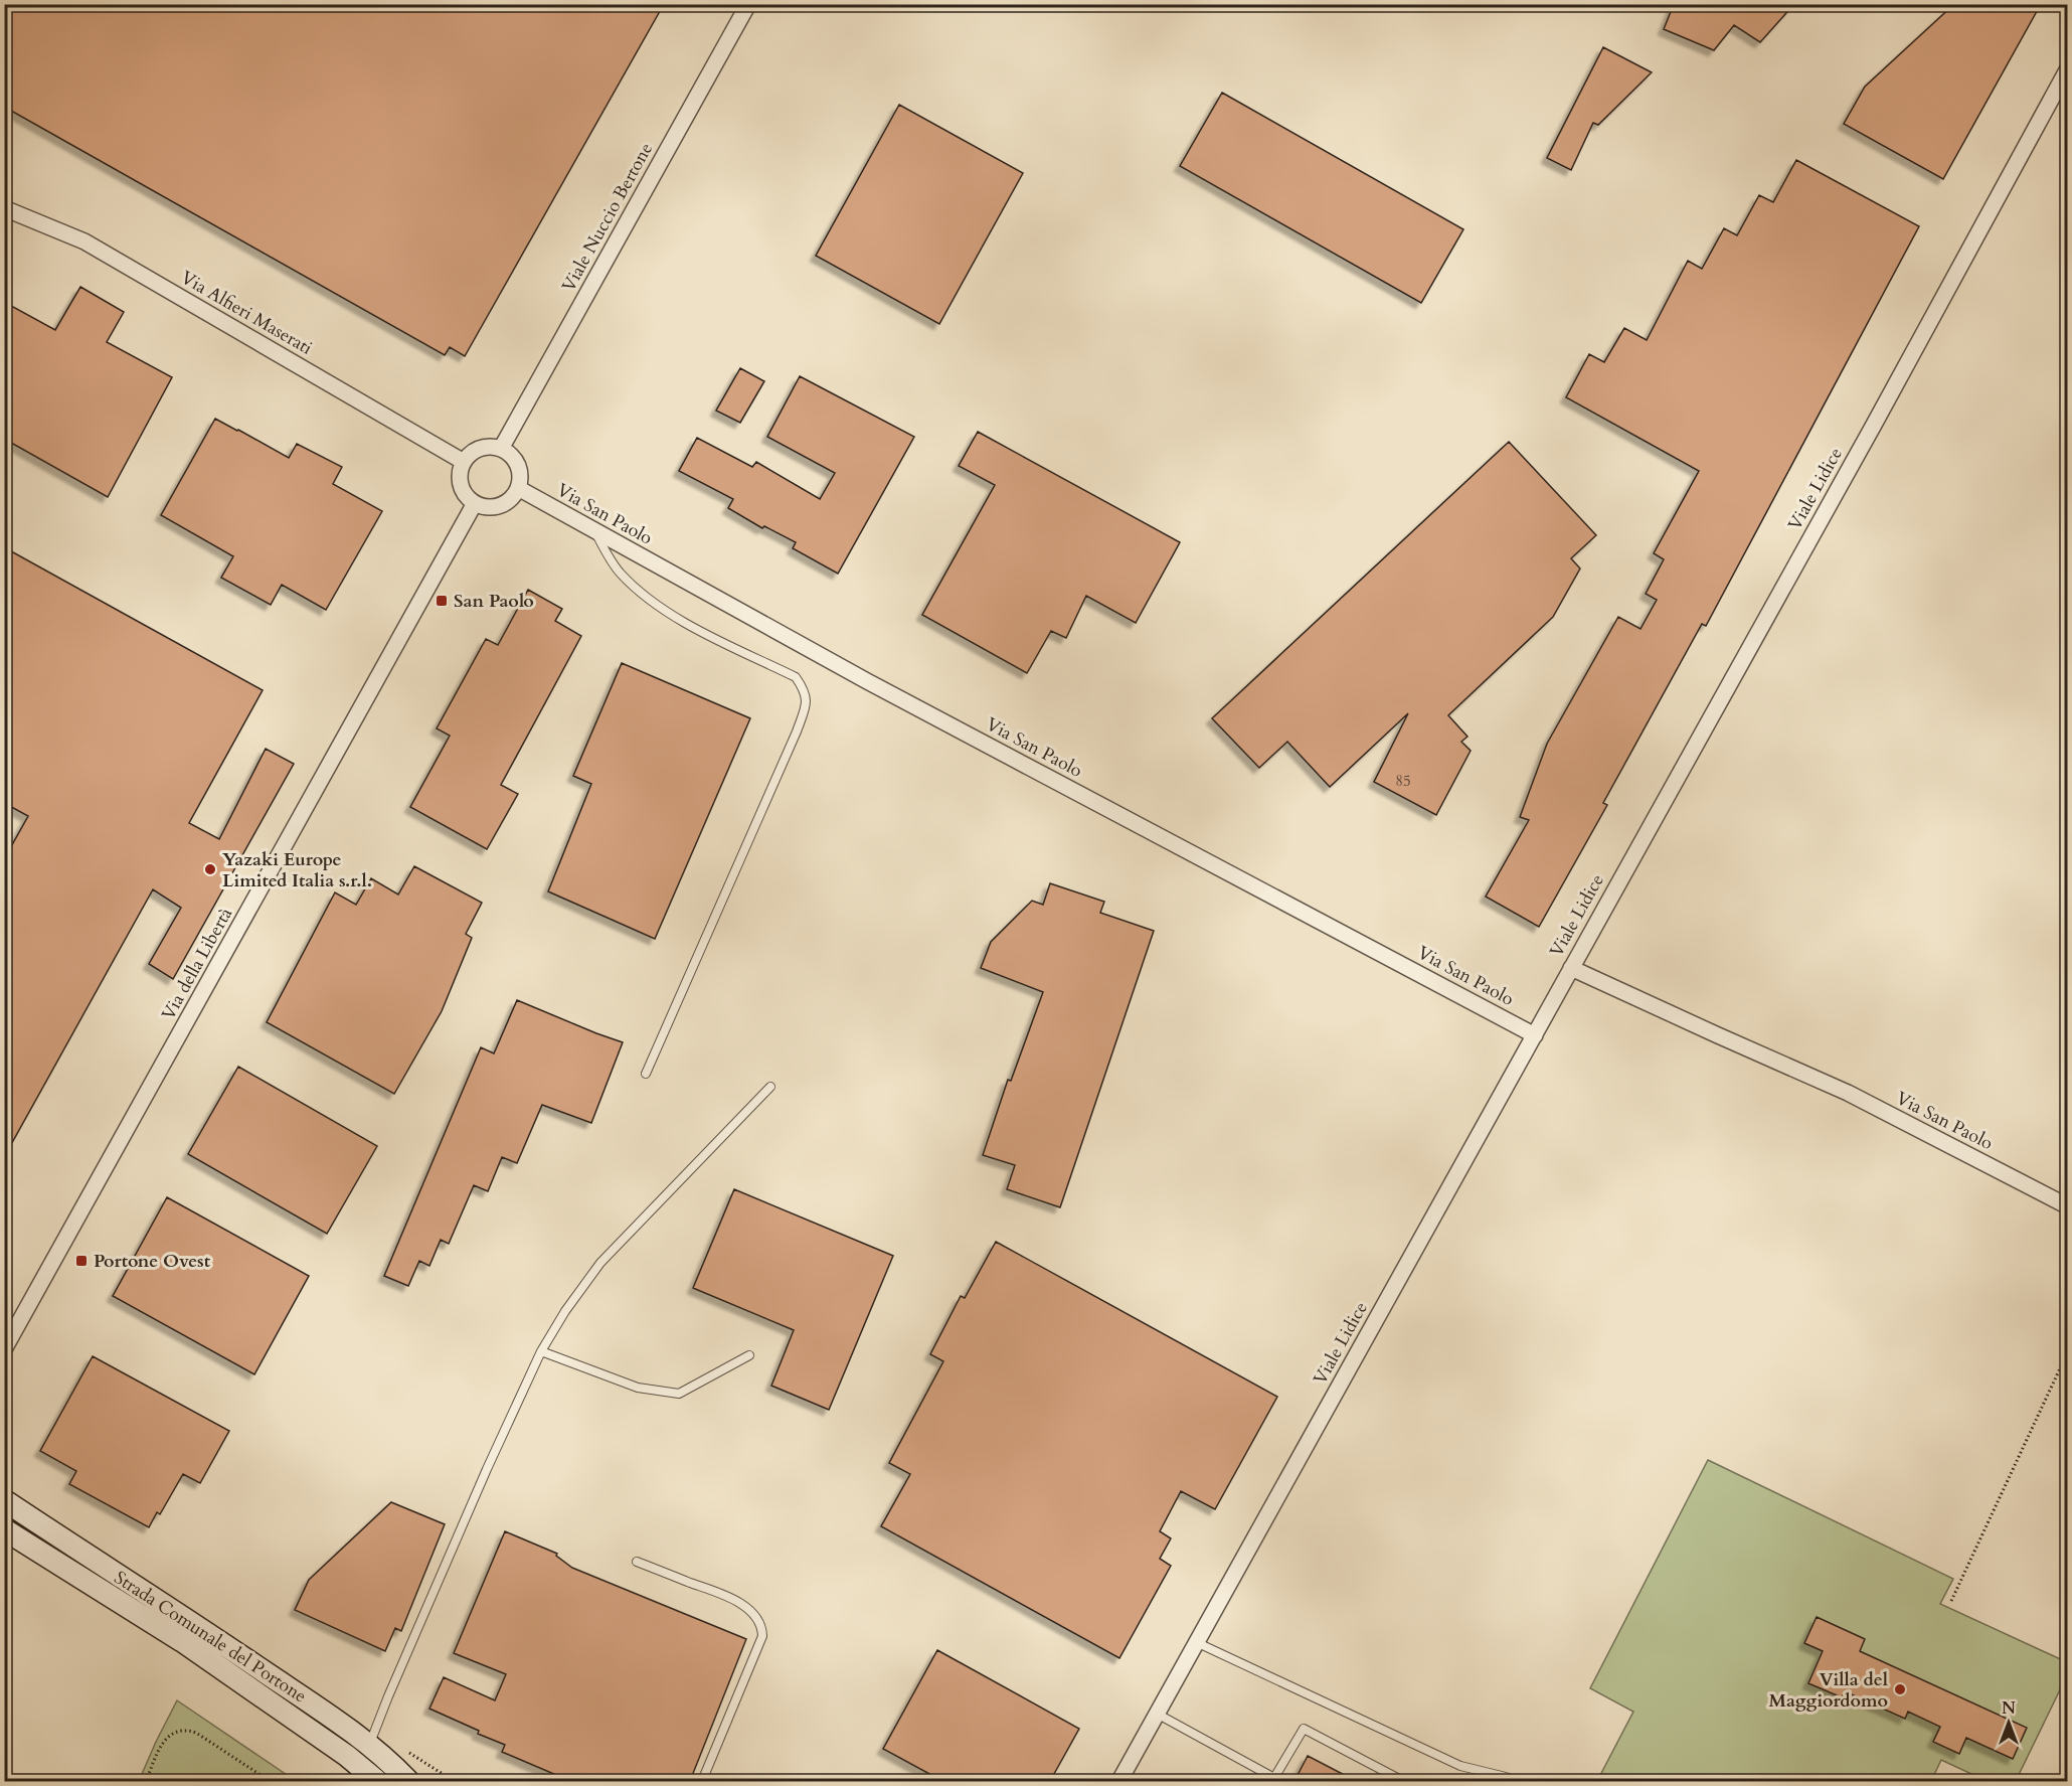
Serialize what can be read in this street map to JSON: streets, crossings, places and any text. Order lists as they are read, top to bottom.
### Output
{
  "streets": {
    "street": [
      "Viale Nuccio Bertone",
      "Via Alfieri Maserati",
      "Viale Lidice",
      "Via San Paolo",
      "Via della Libertà",
      "Strada Comunale del Portone"
    ]
  },
  "crossings": [
    ["Viale Nuccio Bertone", "Via Alfieri Maserati"],
    ["Viale Nuccio Bertone", "Via San Paolo"],
    ["Viale Nuccio Bertone", "Via della Libertà"],
    ["Via Alfieri Maserati", "Via San Paolo"],
    ["Via Alfieri Maserati", "Via della Libertà"],
    ["Viale Lidice", "Via San Paolo"],
    ["Via San Paolo", "Via della Libertà"]
  ],
  "places": {
    "transit": ["San Paolo", "Portone Ovest"],
    "other": ["Yazaki Europe Limited Italia s.r.l.", "Villa del Maggiordomo"]
  },
  "house_numbers": ["85"],
  "north": "top"
}
